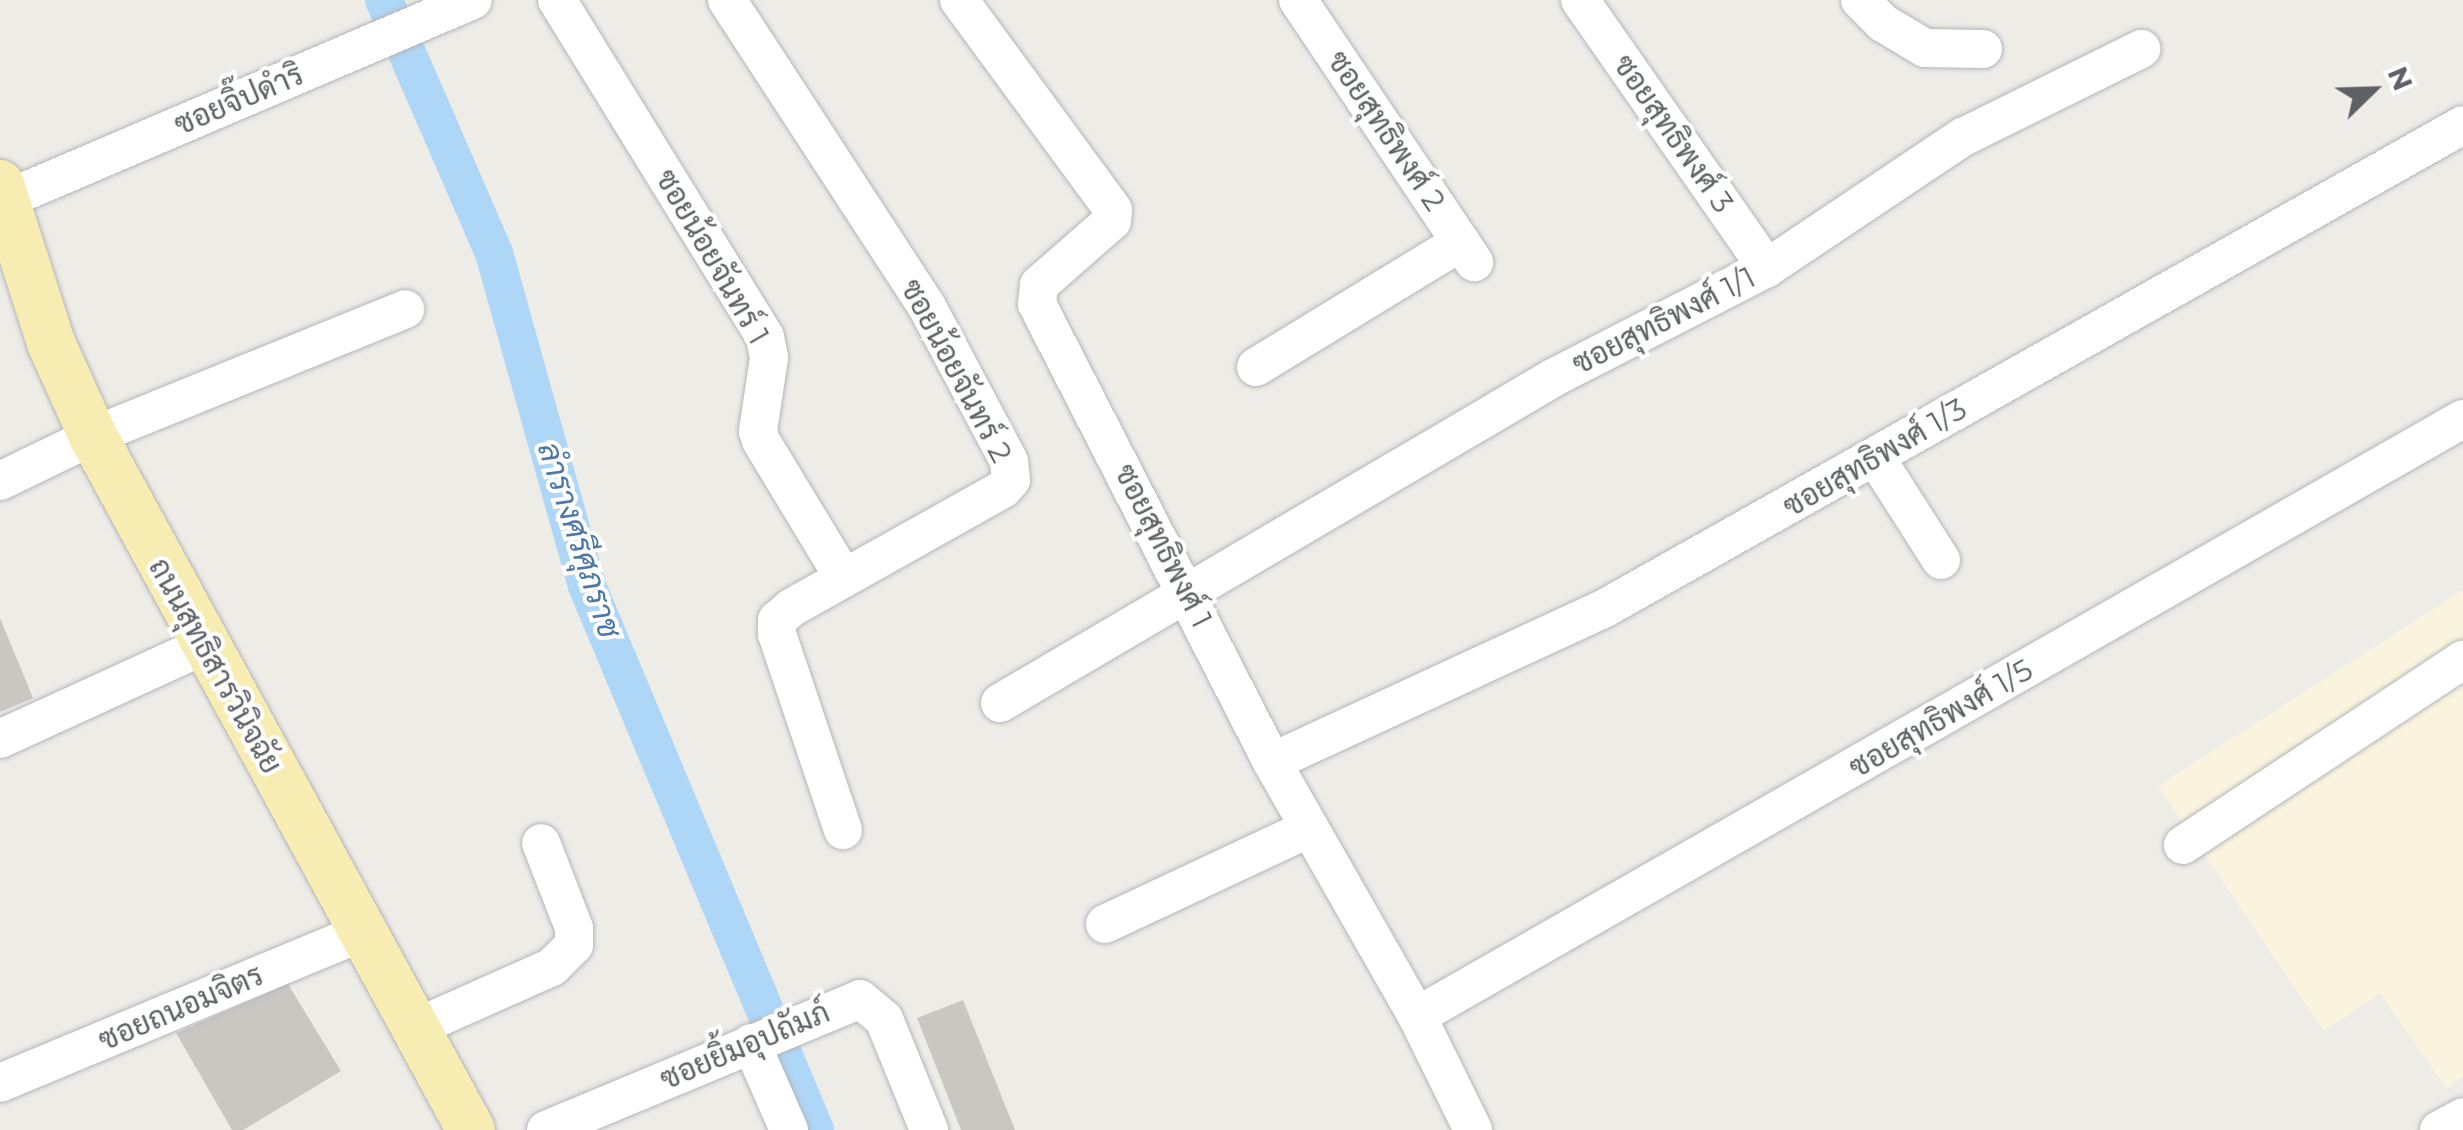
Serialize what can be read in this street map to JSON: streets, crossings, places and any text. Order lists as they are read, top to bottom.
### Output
{
  "streets": {
    "main road": ["ถนนสุทธิสารวินิจฉัย"],
    "street": [
      "ซอยจิ๊ปดำริ",
      "ซอยสุทธิพงศ์ 2",
      "ซอยสุทธิพงศ์ 3",
      "ซอยน้อยจันทร์ 1",
      "ซอยสุทธิพงศ์ 1/1",
      "ซอยน้อยจันทร์ 2",
      "ซอยสุทธิพงศ์ 1/3",
      "ซอยสุทธิพงศ์ 1",
      "ซอยสุทธิพงศ์ 1/5",
      "ซอยถนอมจิตร",
      "ซอยยิ้มอุปถัมภ์"
    ]
  },
  "crossings": [
    ["ซอยจิ๊ปดำริ", "ถนนสุทธิสารวินิจฉัย"],
    ["ซอยสุทธิพงศ์ 3", "ซอยสุทธิพงศ์ 1/1"],
    ["ซอยน้อยจันทร์ 1", "ซอยน้อยจันทร์ 2"],
    ["ซอยสุทธิพงศ์ 1/1", "ซอยสุทธิพงศ์ 1"],
    ["ซอยสุทธิพงศ์ 1/3", "ซอยสุทธิพงศ์ 1"],
    ["ซอยสุทธิพงศ์ 1", "ซอยสุทธิพงศ์ 1/5"],
    ["ถนนสุทธิสารวินิจฉัย", "ซอยถนอมจิตร"]
  ],
  "water": ["ลำรางศรีศุภราช"],
  "north": "top right"
}
